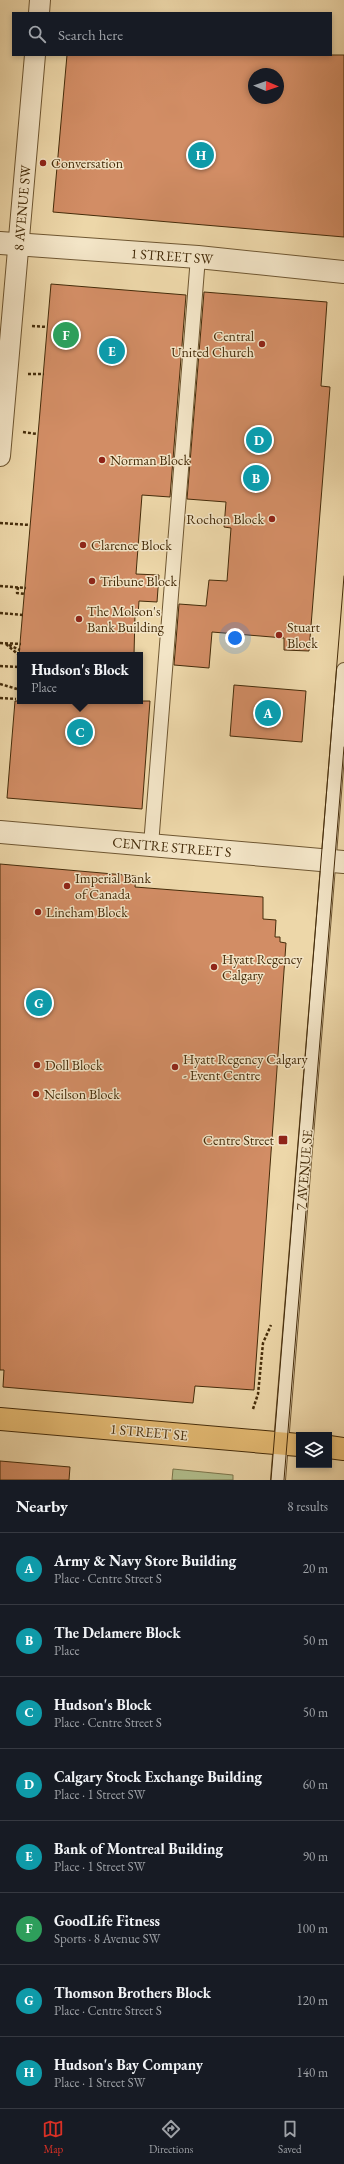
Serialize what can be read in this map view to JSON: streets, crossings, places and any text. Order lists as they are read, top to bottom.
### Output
{
  "streets": {
    "main road": ["1 STREET SE"],
    "street": ["8 AVENUE SW", "1 STREET SW", "CENTRE STREET S"],
    "lane": ["7 AVENUE SE"]
  },
  "crossings": [
    ["8 AVENUE SW", "1 STREET SW"],
    ["CENTRE STREET S", "7 AVENUE SE"],
    ["7 AVENUE SE", "1 STREET SE"]
  ],
  "places": {
    "other": [
      "Conversation",
      "Central United Church",
      "Norman Block",
      "Rochon Block",
      "Clarence Block",
      "Tribune Block",
      "The Molson's Bank Building",
      "Stuart Block",
      "Imperial Bank of Canada",
      "Lineham Block",
      "Hyatt Regency Calgary",
      "Doll Block",
      "Hyatt Regency Calgary - Event Centre",
      "Neilson Block"
    ],
    "transit": ["Centre Street"]
  },
  "north": "right",
  "page": {
    "search": "Search here",
    "pins": [
      "H",
      "F",
      "E",
      "D",
      "B",
      "A",
      "C",
      "G"
    ],
    "popup": ["Hudson's Block", "Place"],
    "heading": ["Nearby", "8 results"],
    "list": [
      {
        "mark": "A",
        "name": "Army & Navy Store Building",
        "note": "Place · Centre Street S",
        "value": "20 m"
      },
      {
        "mark": "B",
        "name": "The Delamere Block",
        "note": "Place",
        "value": "50 m"
      },
      {
        "mark": "C",
        "name": "Hudson's Block",
        "note": "Place · Centre Street S",
        "value": "50 m"
      },
      {
        "mark": "D",
        "name": "Calgary Stock Exchange Building",
        "note": "Place · 1 Street SW",
        "value": "60 m"
      },
      {
        "mark": "E",
        "name": "Bank of Montreal Building",
        "note": "Place · 1 Street SW",
        "value": "90 m"
      },
      {
        "mark": "F",
        "name": "GoodLife Fitness",
        "note": "Sports · 8 Avenue SW",
        "value": "100 m"
      },
      {
        "mark": "G",
        "name": "Thomson Brothers Block",
        "note": "Place · Centre Street S",
        "value": "120 m"
      },
      {
        "mark": "H",
        "name": "Hudson's Bay Company",
        "note": "Place · 1 Street SW",
        "value": "140 m"
      }
    ],
    "nav": ["Map", "Directions", "Saved"]
  }
}
